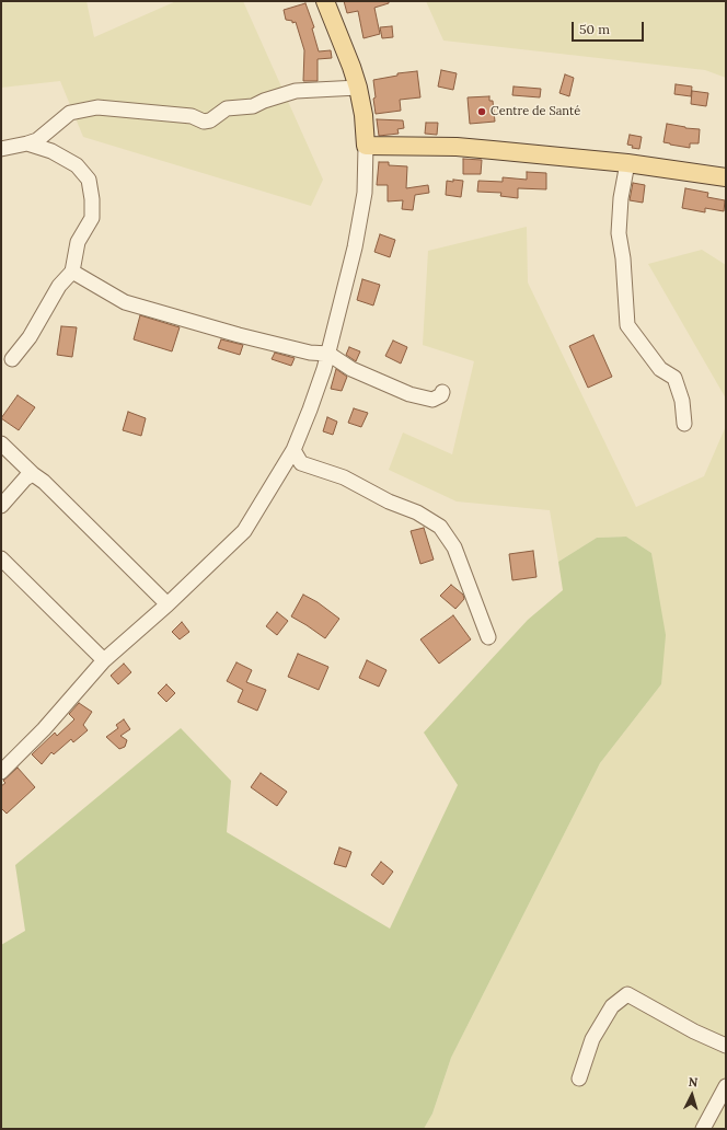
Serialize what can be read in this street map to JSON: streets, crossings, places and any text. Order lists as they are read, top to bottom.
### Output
{
  "places": ["Centre de Santé"],
  "scale_bar": "50 m",
  "north": "top"
}
